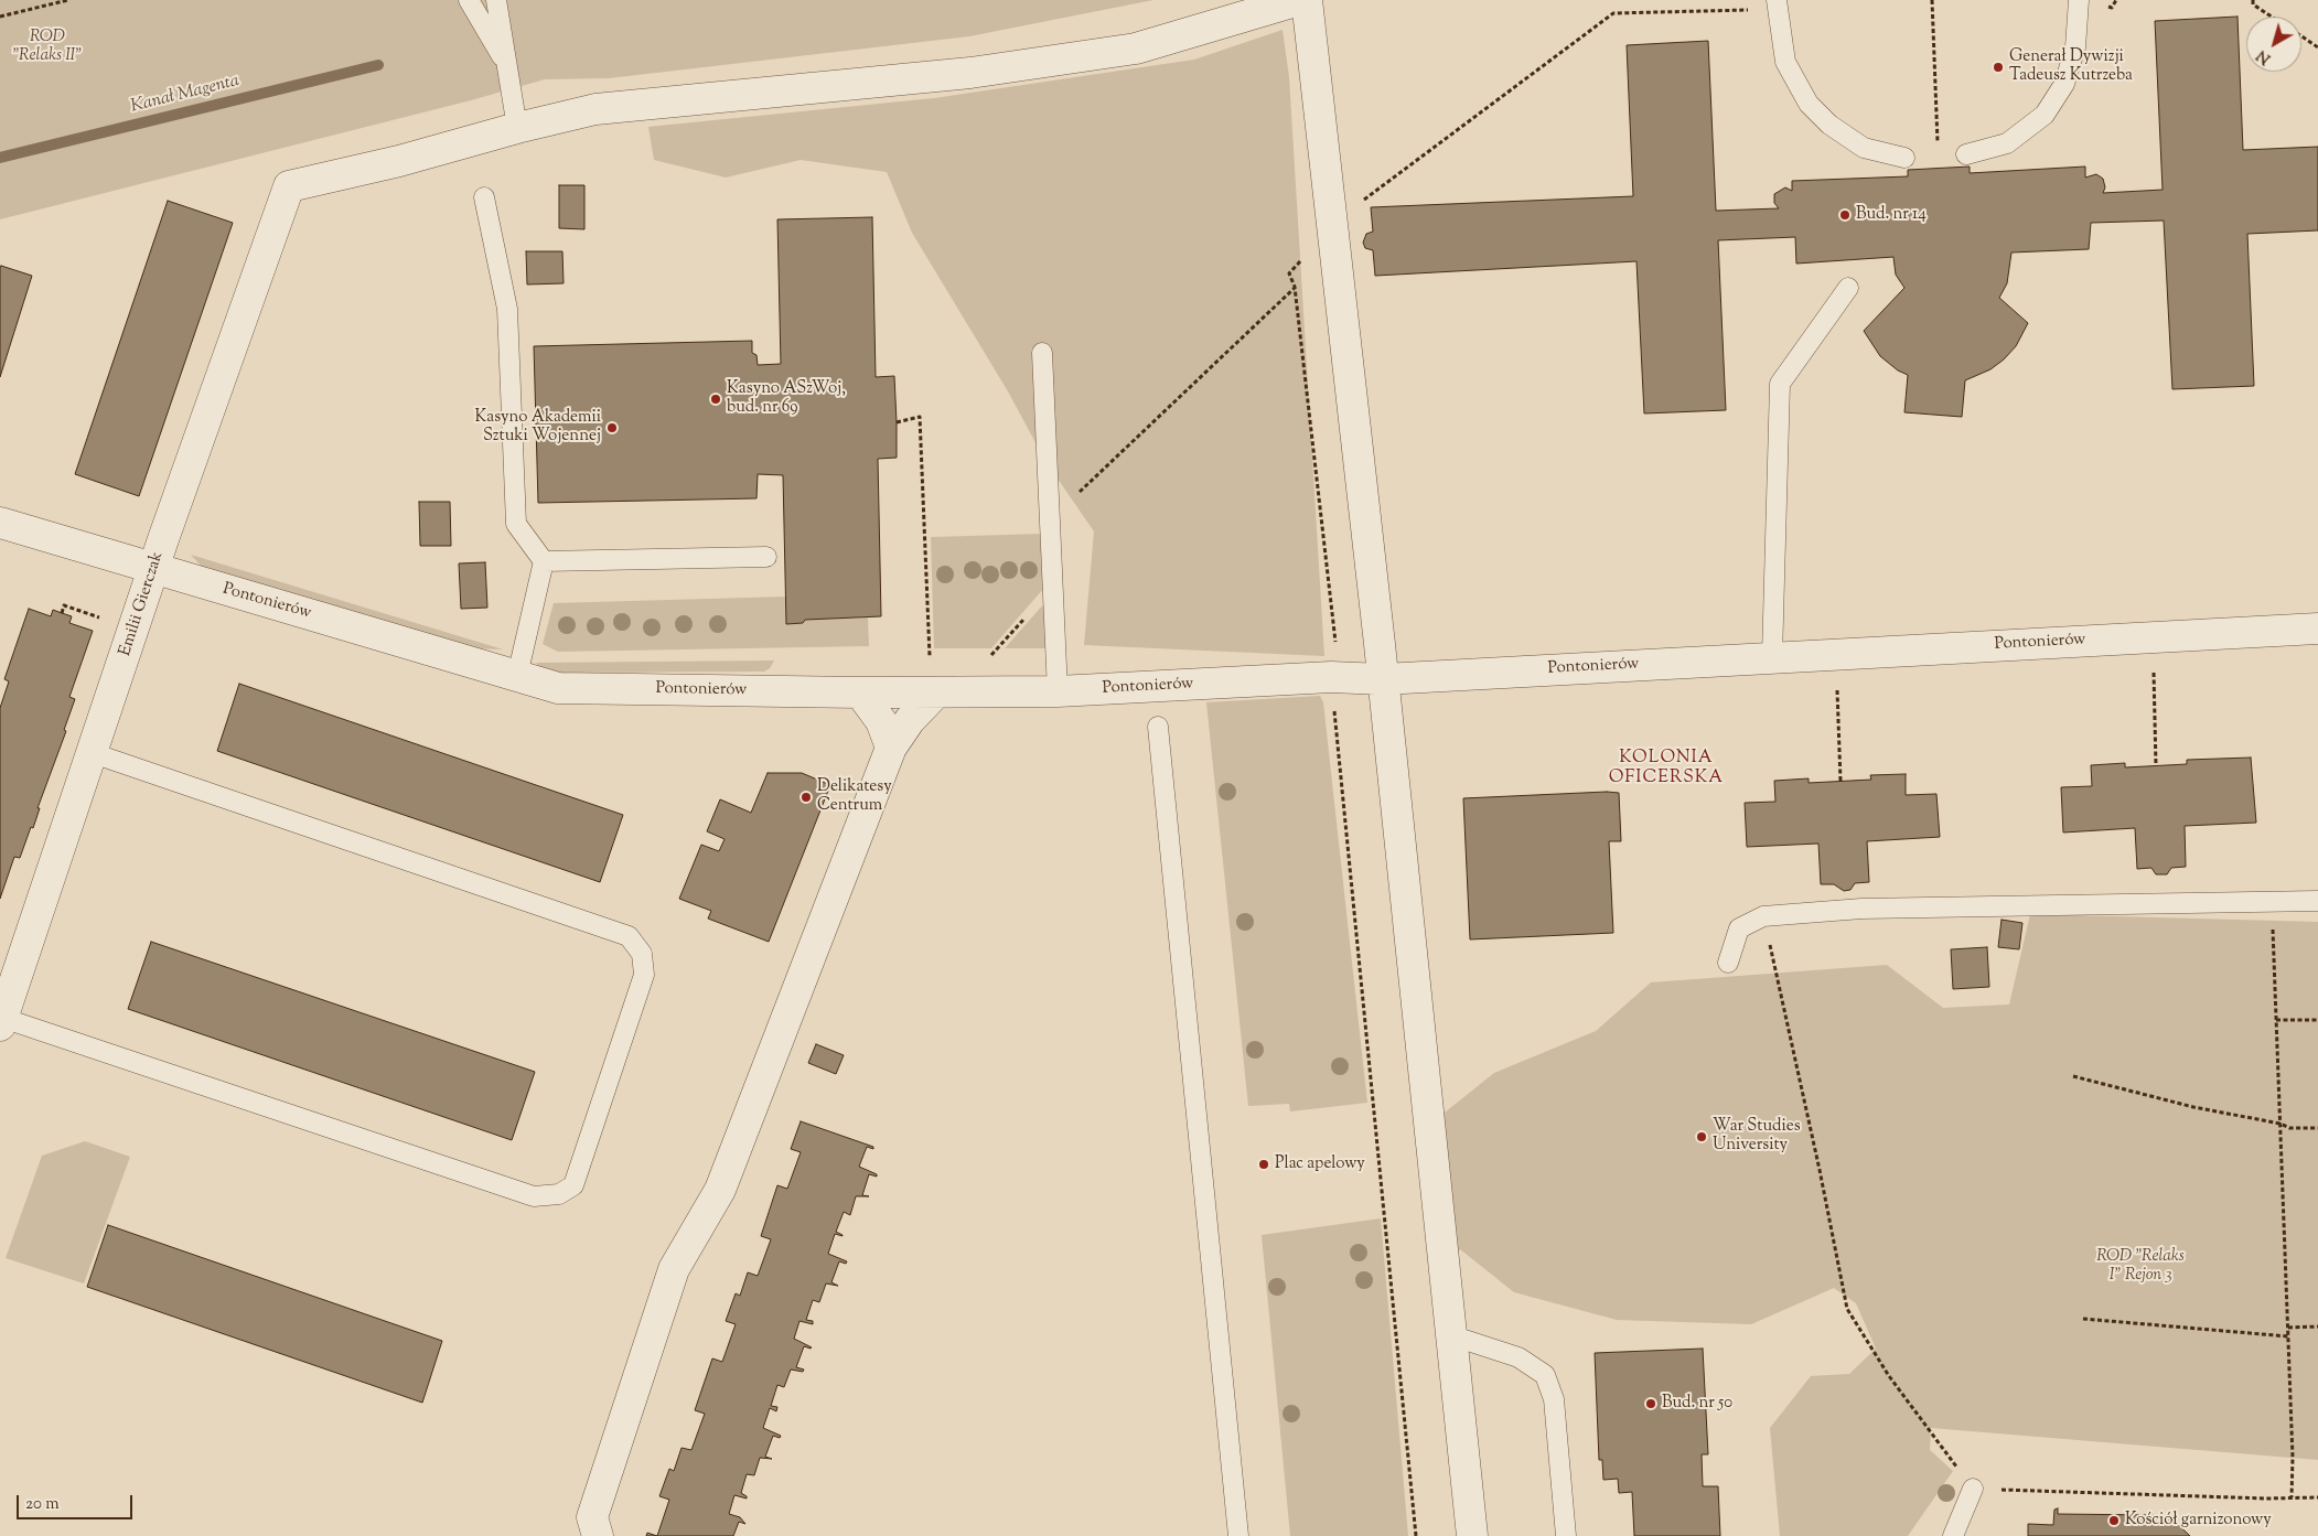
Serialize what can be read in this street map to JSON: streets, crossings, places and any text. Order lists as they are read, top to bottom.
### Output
{
  "streets": {
    "street": ["Pontonierów", "Emilii Gierczak"]
  },
  "crossings": [
    ["Pontonierów", "Emilii Gierczak"]
  ],
  "districts": ["KOLONIA OFICERSKA"],
  "water": ["Kanał Magenta"],
  "parks": ["ROD \"Relaks II\"", "ROD \"Relaks I\" Rejon 3"],
  "places": [
    "Generał Dywizji Tadeusz Kutrzeba",
    "Bud. nr 14",
    "Kasyno ASzWoj, bud. nr 69",
    "Kasyno Akademii Sztuki Wojennej",
    "Delikatesy Centrum",
    "War Studies University",
    "Plac apelowy",
    "Bud. nr 50",
    "Kościół garnizonowy"
  ],
  "scale_bar": "20 m",
  "north": "bottom left"
}
